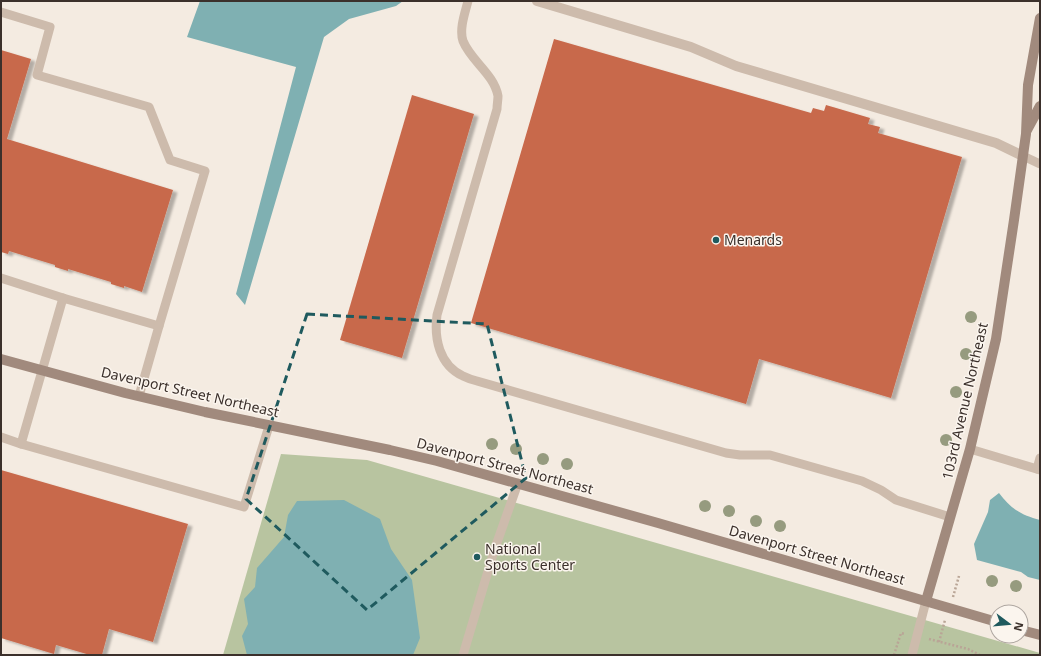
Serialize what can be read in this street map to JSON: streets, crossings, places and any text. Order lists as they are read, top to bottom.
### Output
{
  "streets": {
    "street": ["Davenport Street Northeast", "103rd Avenue Northeast"]
  },
  "crossings": [
    ["Davenport Street Northeast", "103rd Avenue Northeast"]
  ],
  "places": ["Menards", "National Sports Center"],
  "north": "right"
}
